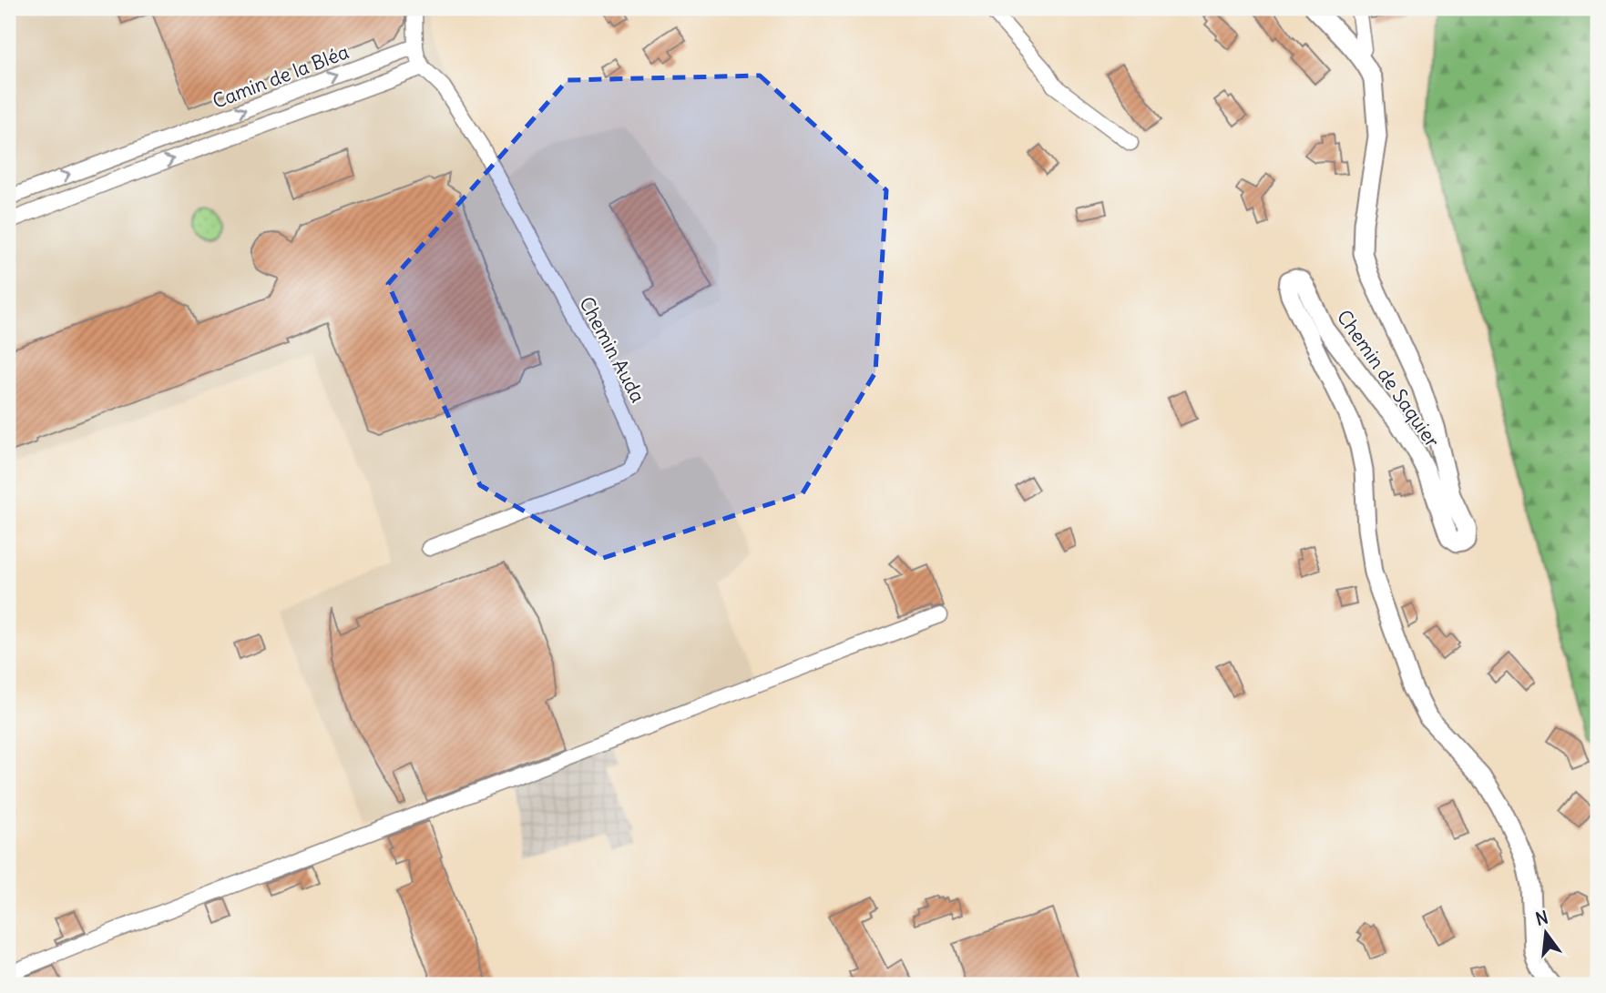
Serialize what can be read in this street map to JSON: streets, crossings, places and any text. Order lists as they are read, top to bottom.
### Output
{
  "streets": {
    "street": ["Camin de la Bléa", "Chemin Auda", "Chemin de Saquier"]
  },
  "crossings": [
    ["Camin de la Bléa", "Chemin Auda"]
  ],
  "one_way": ["Camin de la Bléa"],
  "north": "top"
}
